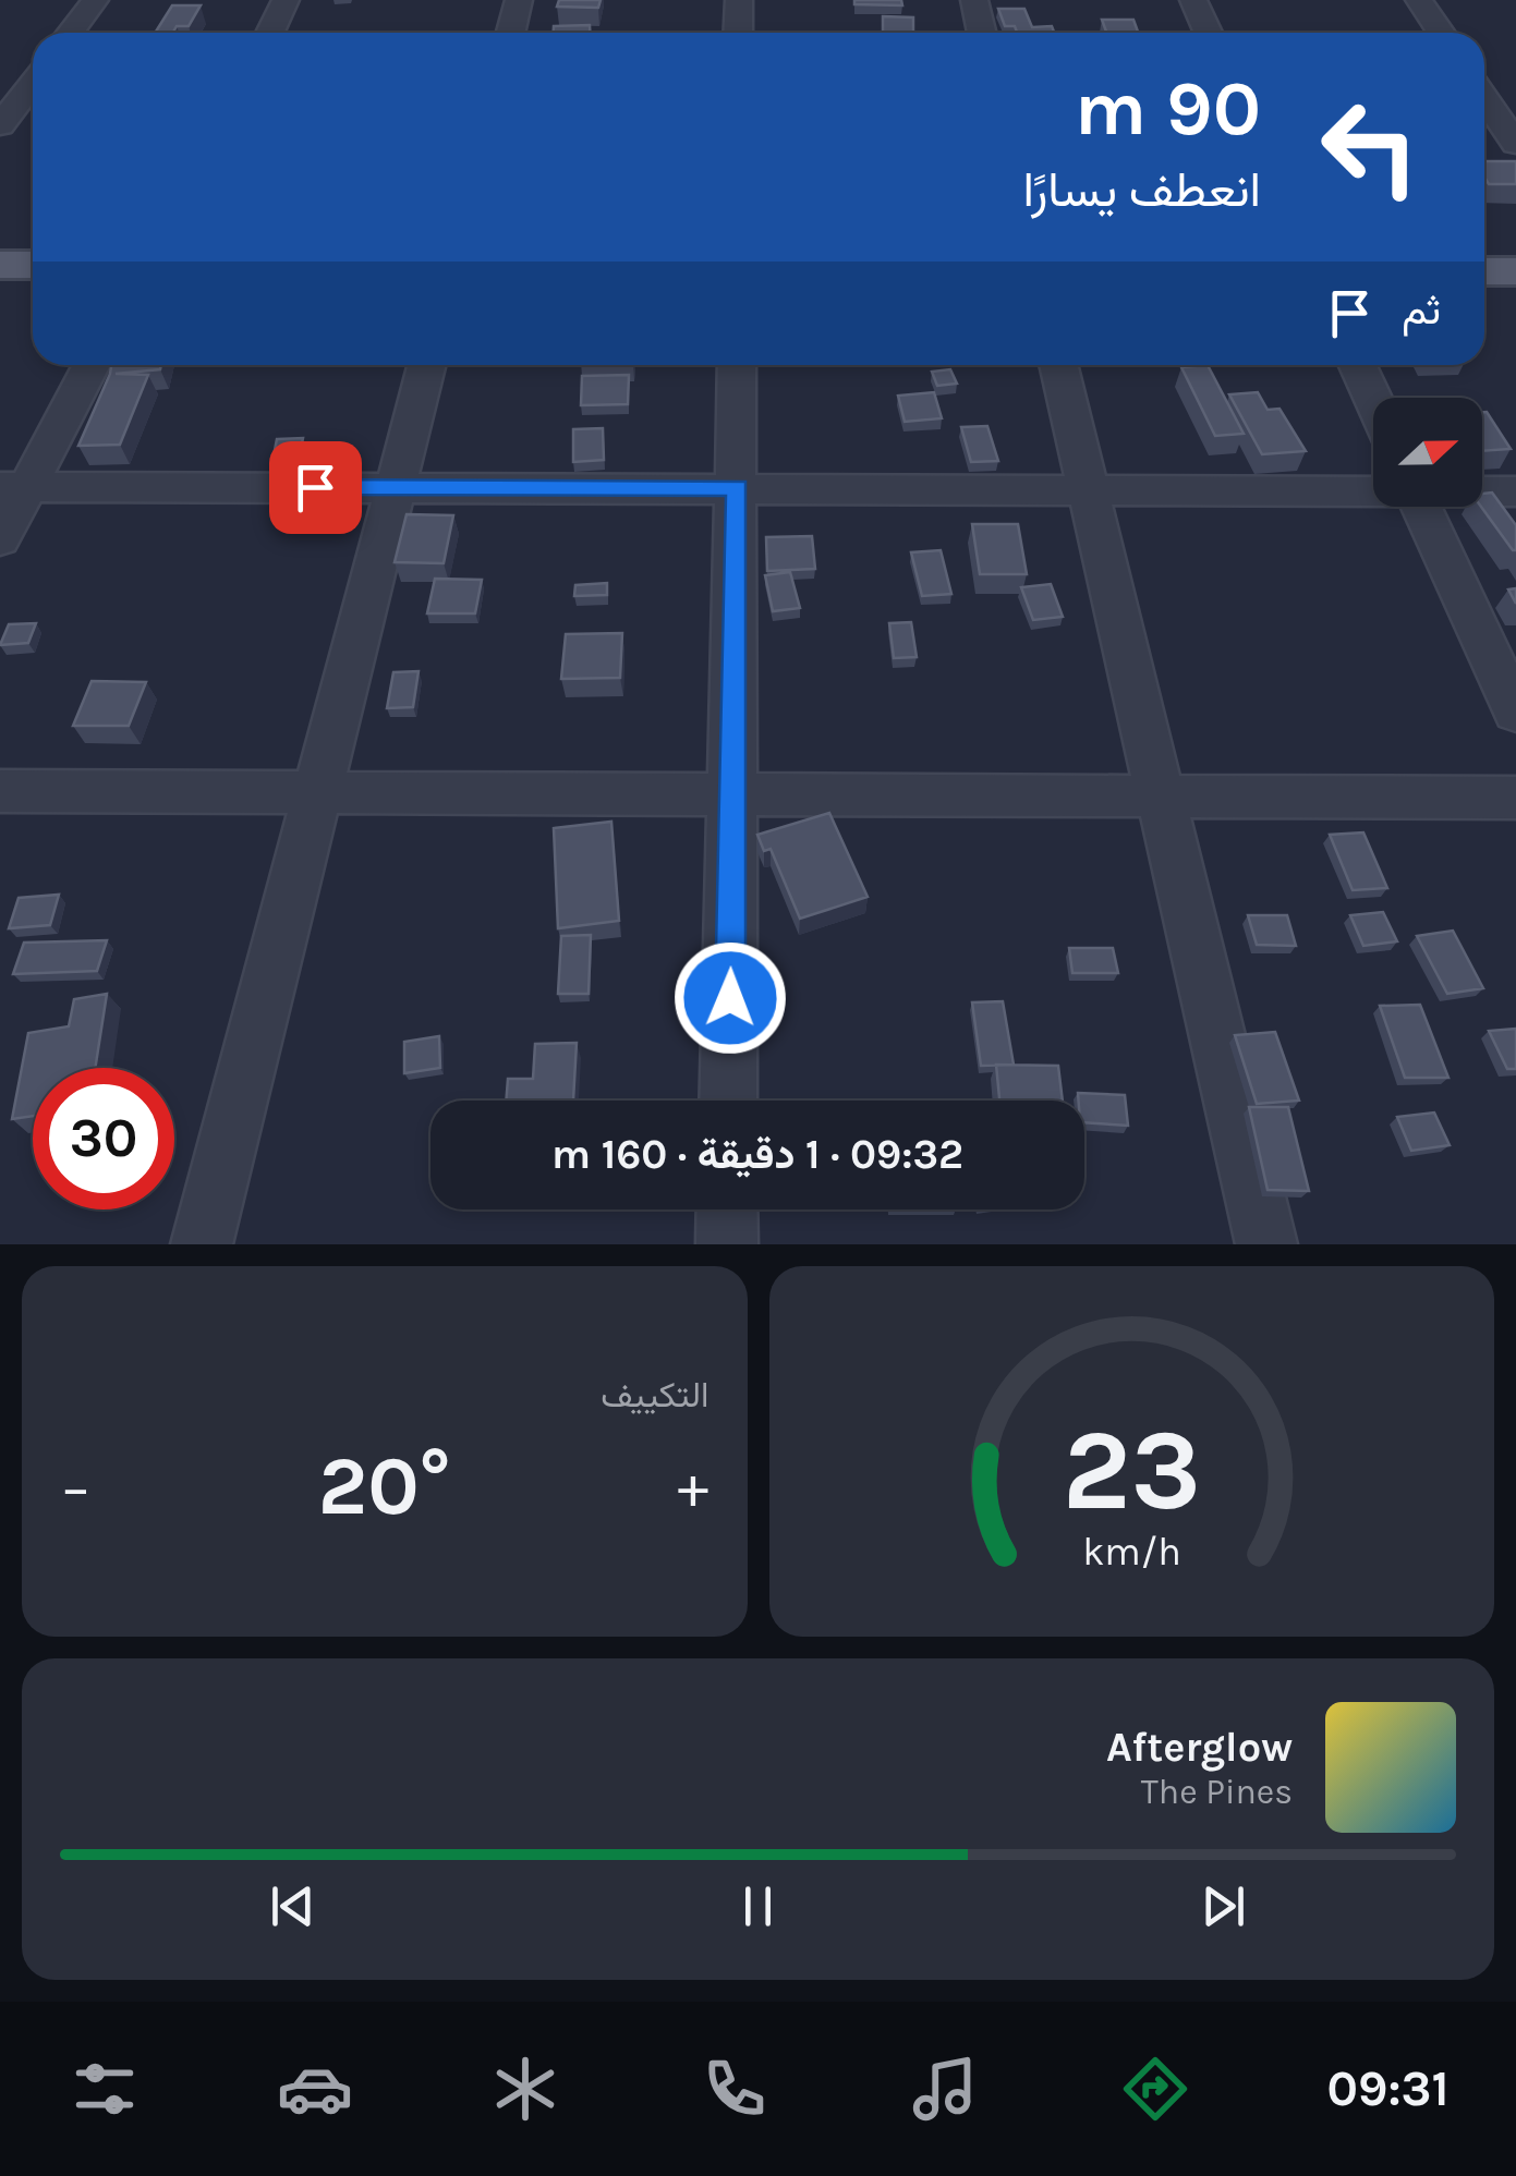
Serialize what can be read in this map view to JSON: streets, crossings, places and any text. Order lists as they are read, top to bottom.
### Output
{
  "north": "right",
  "page": {
    "turn": ["90 m", "انعطف يسارًا"],
    "then": "ثم",
    "limit": "30",
    "trip": "09:32 · 1 دقيقة · 160 m",
    "tile": "التكييف",
    "heat": ["−", "20°", "+"],
    "song": ["Afterglow", "The Pines"],
    "tabs": "09:31",
    "gauge": ["23", "km/h"]
  }
}
